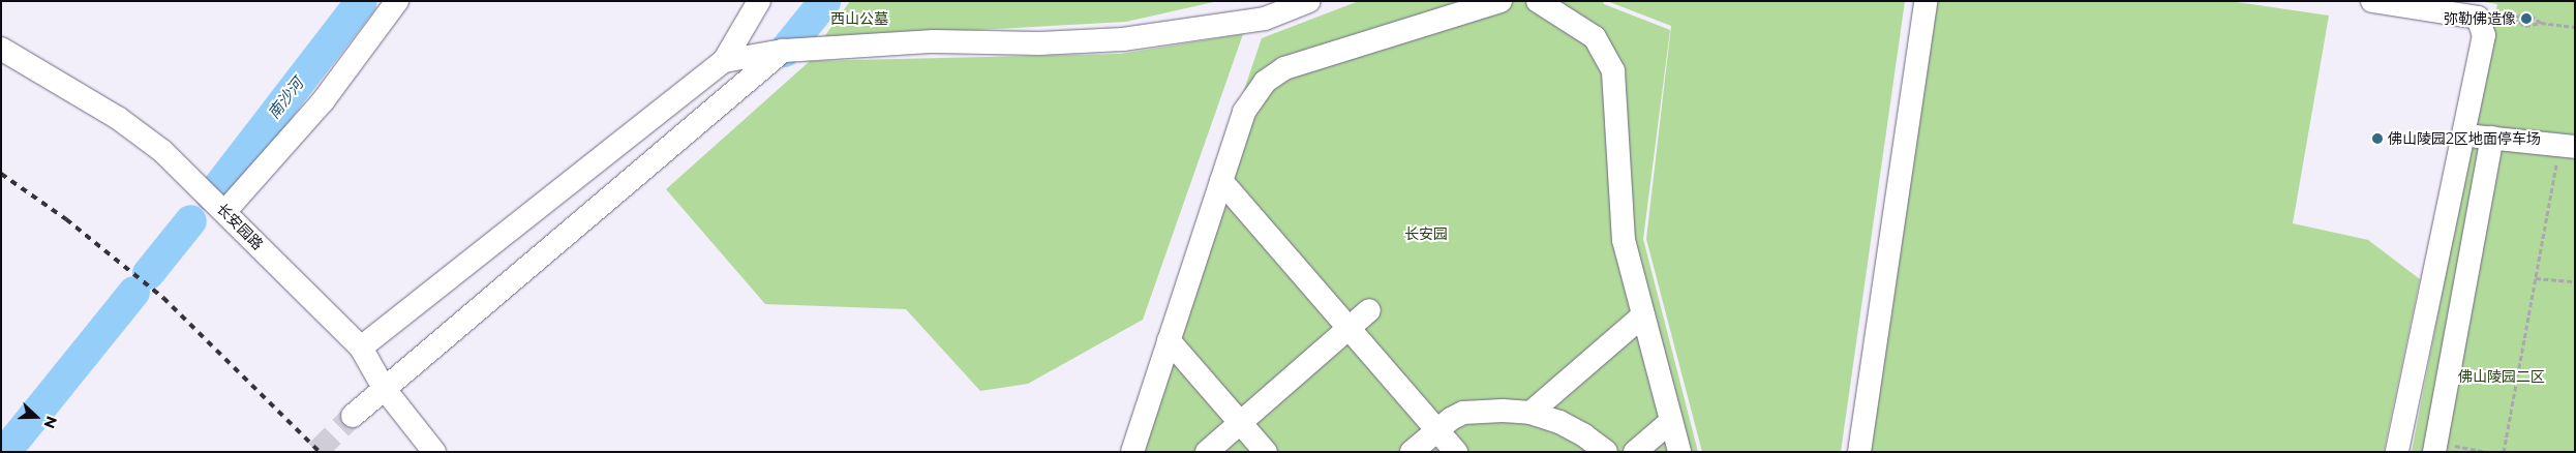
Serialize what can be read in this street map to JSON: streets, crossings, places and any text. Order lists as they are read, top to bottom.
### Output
{
  "streets": {
    "street": ["长安园路"]
  },
  "water": ["南沙河"],
  "parks": ["西山公墓", "长安园", "佛山陵园二区"],
  "places": ["弥勒佛造像", "佛山陵园2区地面停车场"],
  "north": "right"
}
